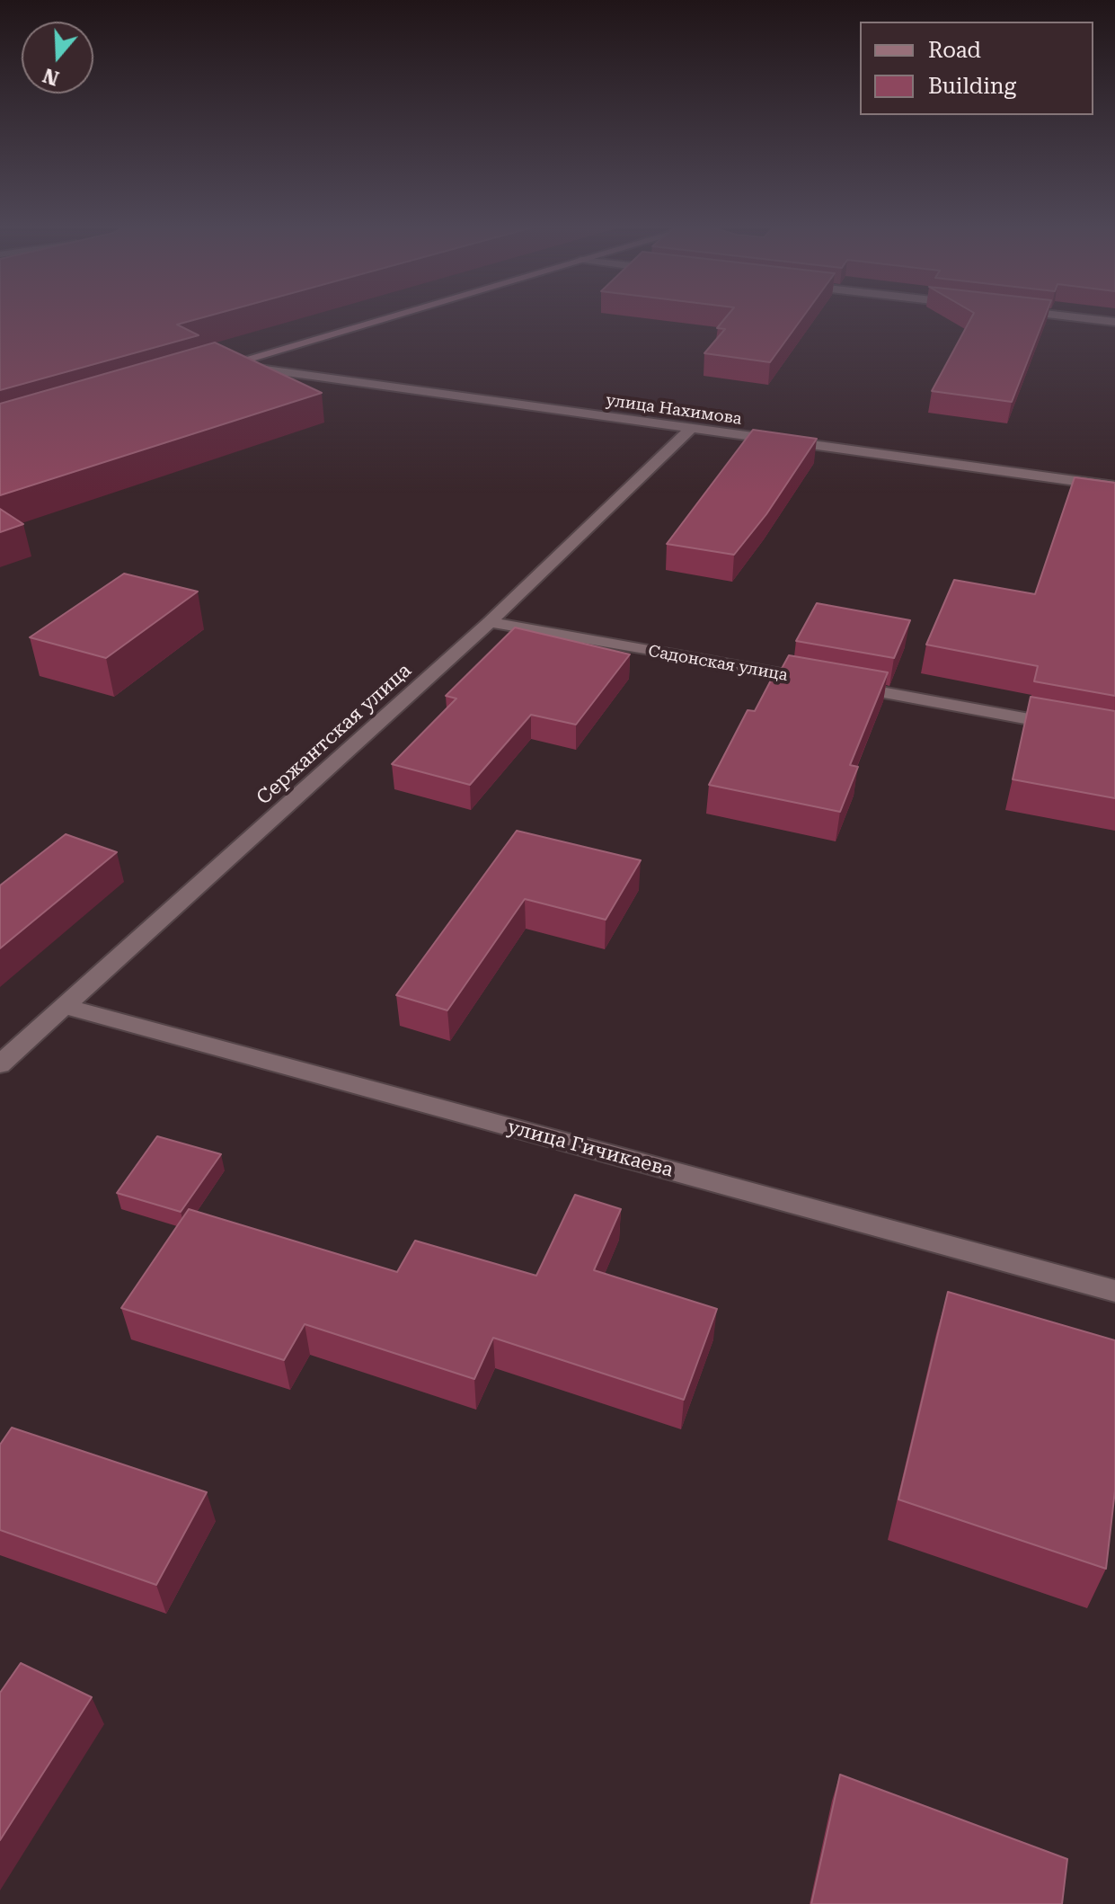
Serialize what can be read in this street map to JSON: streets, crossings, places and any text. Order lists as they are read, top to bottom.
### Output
{
  "streets": {
    "street": [
      "улица Нахимова",
      "Садонская улица",
      "Сержантская улица",
      "улица Гичикаева"
    ]
  },
  "crossings": [
    ["улица Нахимова", "Сержантская улица"],
    ["Садонская улица", "Сержантская улица"],
    ["Сержантская улица", "улица Гичикаева"]
  ],
  "legend": ["Road", "Building"],
  "north": "bottom"
}
